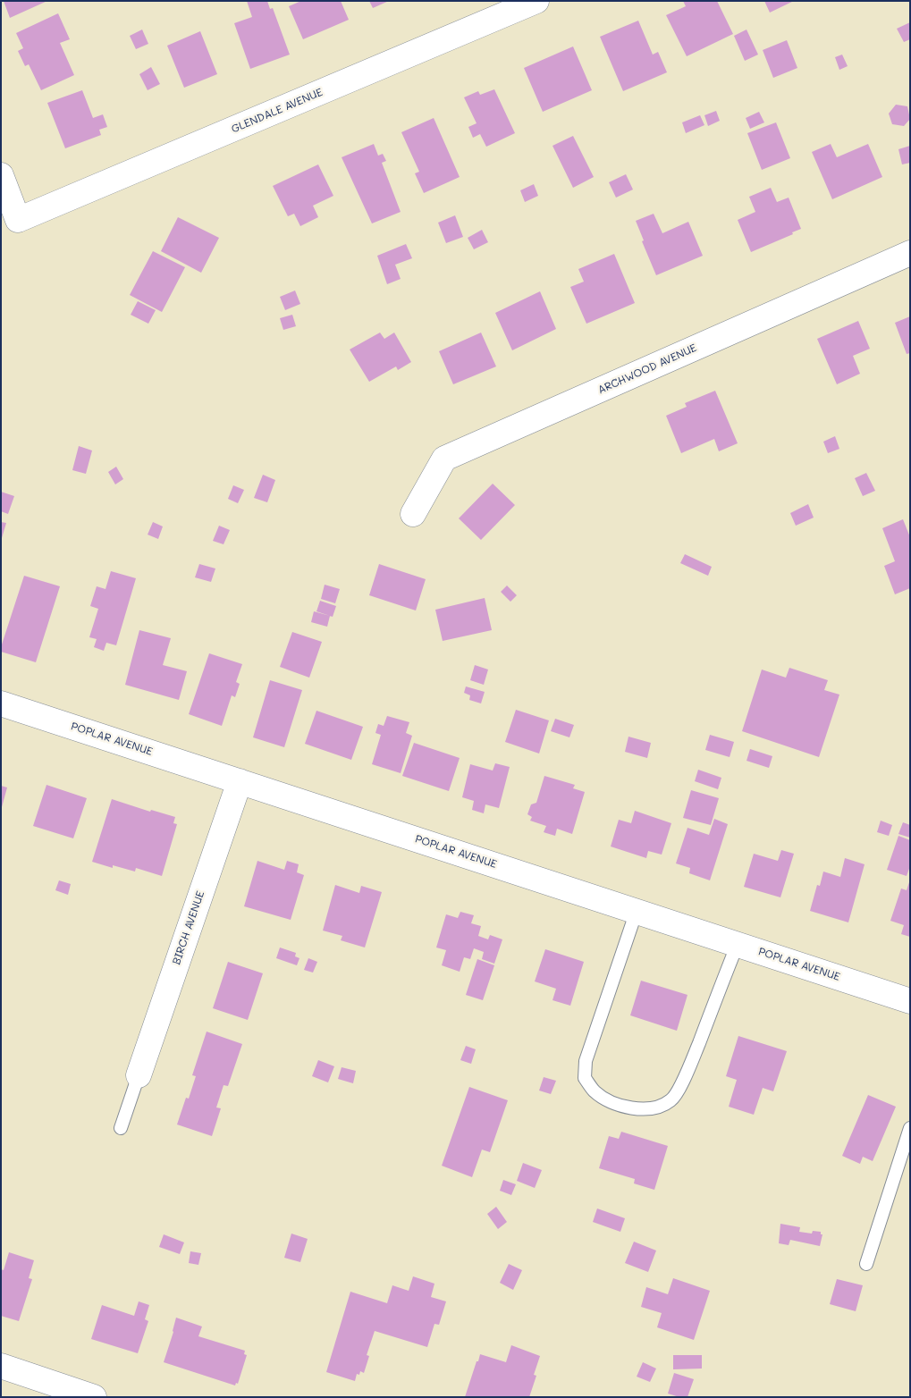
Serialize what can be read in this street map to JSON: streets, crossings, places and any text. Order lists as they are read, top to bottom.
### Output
{
  "streets": {
    "street": [
      "GLENDALE AVENUE",
      "ARCHWOOD AVENUE",
      "POPLAR AVENUE",
      "BIRCH AVENUE"
    ]
  },
  "crossings": [
    ["POPLAR AVENUE", "BIRCH AVENUE"]
  ]
}
